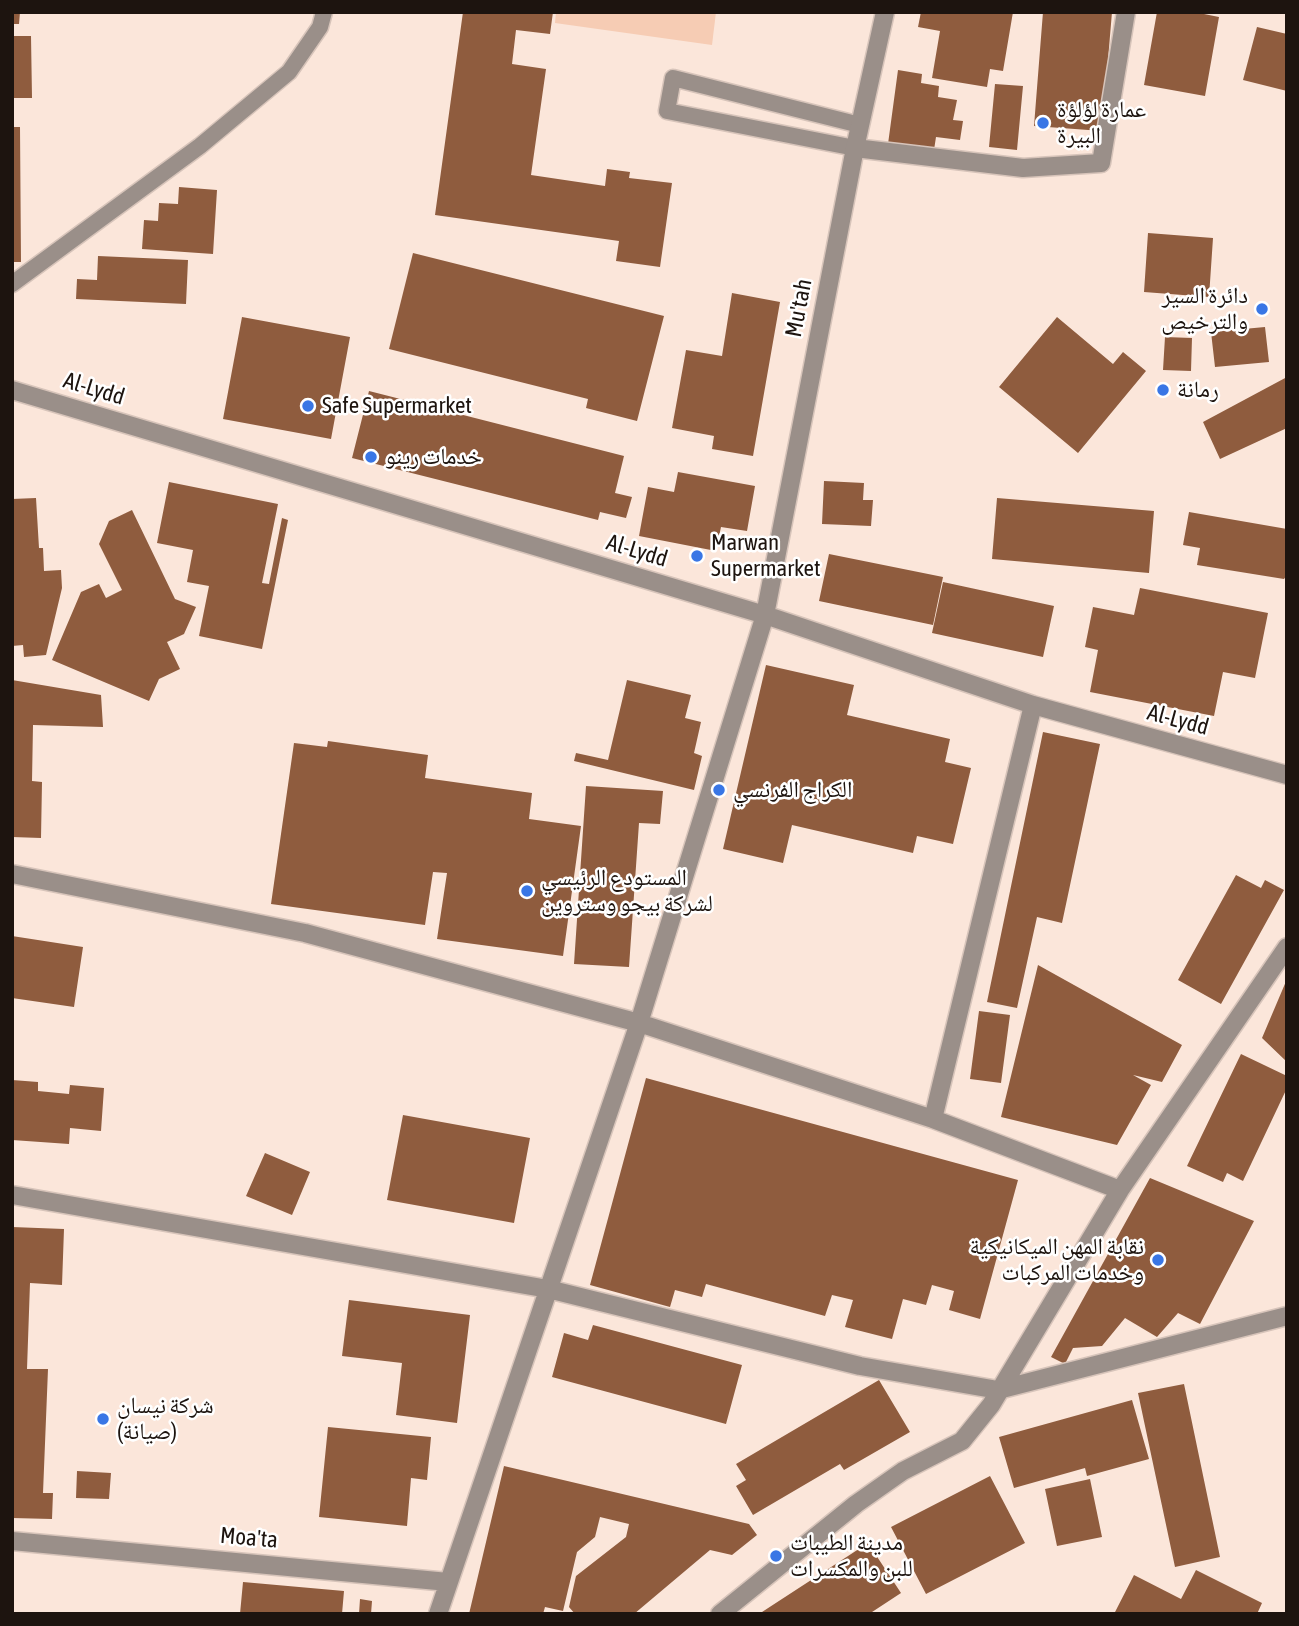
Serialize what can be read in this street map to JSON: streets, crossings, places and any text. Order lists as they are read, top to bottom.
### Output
{
  "streets": {
    "street": ["Mu'tah", "Al-Lydd", "Moa'ta"]
  },
  "crossings": [
    ["Mu'tah", "Al-Lydd"],
    ["Mu'tah", "Moa'ta"]
  ],
  "places": [
    "عمارة لؤلؤة البيرة",
    "دائرة السير والترخيص",
    "رمانة",
    "Safe Supermarket",
    "خدمات رينو",
    "Marwan Supermarket",
    "الكراج الفرنسي",
    "المستودع الرئيسي لشركة بيجو وستروين",
    "نقابة المهن الميكانيكية وخدمات المركبات",
    "شركة نيسان (صيانة)",
    "مدينة الطيبات للبن والمكسرات"
  ]
}
